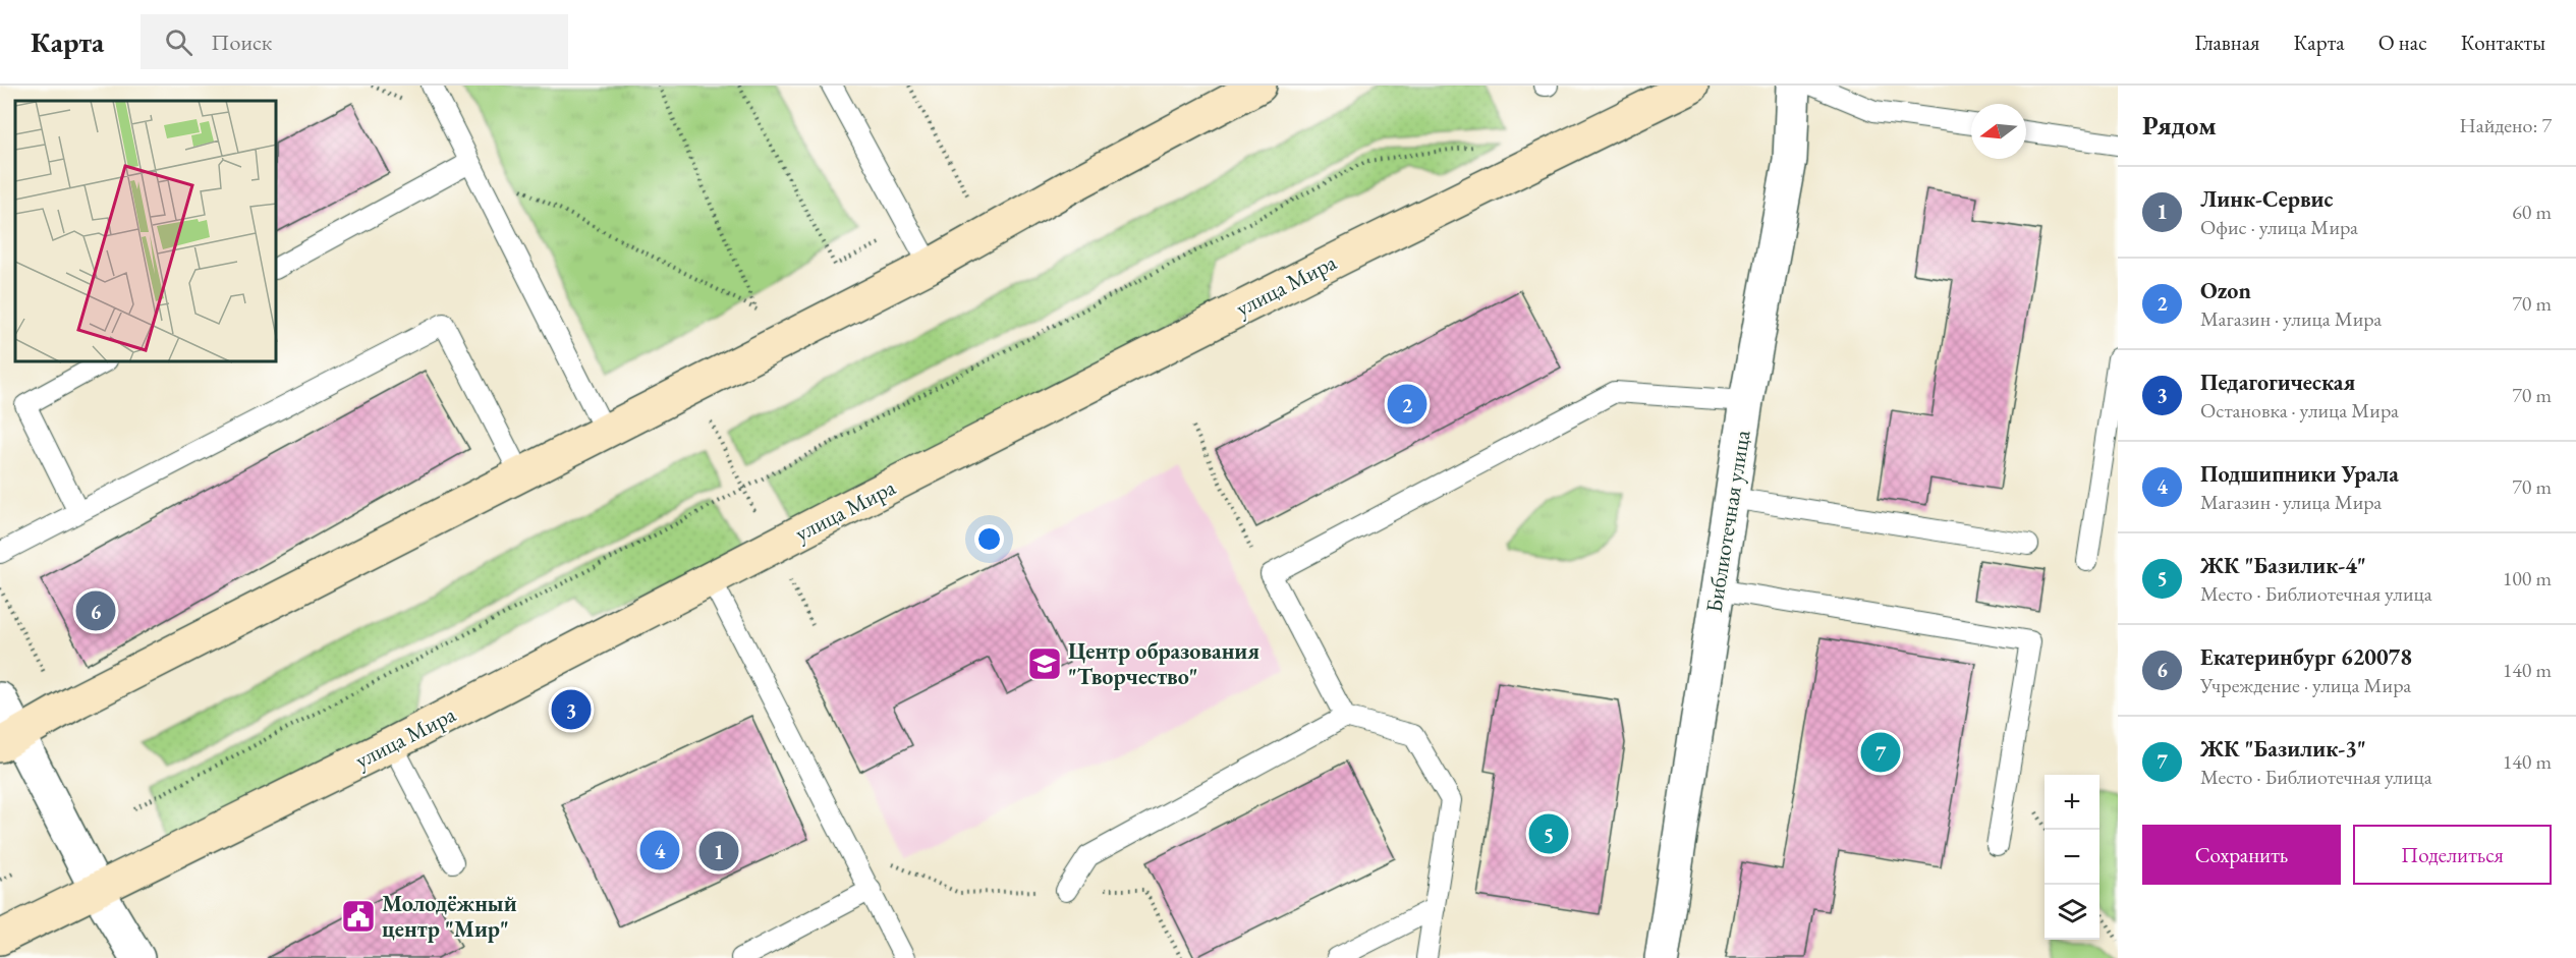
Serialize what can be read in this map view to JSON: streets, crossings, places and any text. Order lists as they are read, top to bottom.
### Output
{
  "streets": {
    "street": ["улица Мира", "Библиотечная улица"]
  },
  "places": {
    "school or university": ["Центр образования \"Творчество\""],
    "public building": ["Молодёжный центр \"Мир\""]
  },
  "north": "left",
  "page": {
    "header": "Карта",
    "search": "Поиск",
    "nav": [
      "Главная",
      "Карта",
      "О нас",
      "Контакты"
    ],
    "heading": ["Рядом", "Найдено: 7"],
    "list": [
      {
        "mark": "1",
        "name": "Линк-Сервис",
        "note": "Офис · улица Мира",
        "value": "60 m"
      },
      {
        "mark": "2",
        "name": "Ozon",
        "note": "Магазин · улица Мира",
        "value": "70 m"
      },
      {
        "mark": "3",
        "name": "Педагогическая",
        "note": "Остановка · улица Мира",
        "value": "70 m"
      },
      {
        "mark": "4",
        "name": "Подшипники Урала",
        "note": "Магазин · улица Мира",
        "value": "70 m"
      },
      {
        "mark": "5",
        "name": "ЖК \"Базилик-4\"",
        "note": "Место · Библиотечная улица",
        "value": "100 m"
      },
      {
        "mark": "6",
        "name": "Екатеринбург 620078",
        "note": "Учреждение · улица Мира",
        "value": "140 m"
      },
      {
        "mark": "7",
        "name": "ЖК \"Базилик-3\"",
        "note": "Место · Библиотечная улица",
        "value": "140 m"
      }
    ],
    "pins": [
      "2",
      "6",
      "3",
      "7",
      "5",
      "4",
      "1"
    ],
    "map_buttons": ["+", "−"],
    "buttons": ["Сохранить", "Поделиться"]
  }
}
